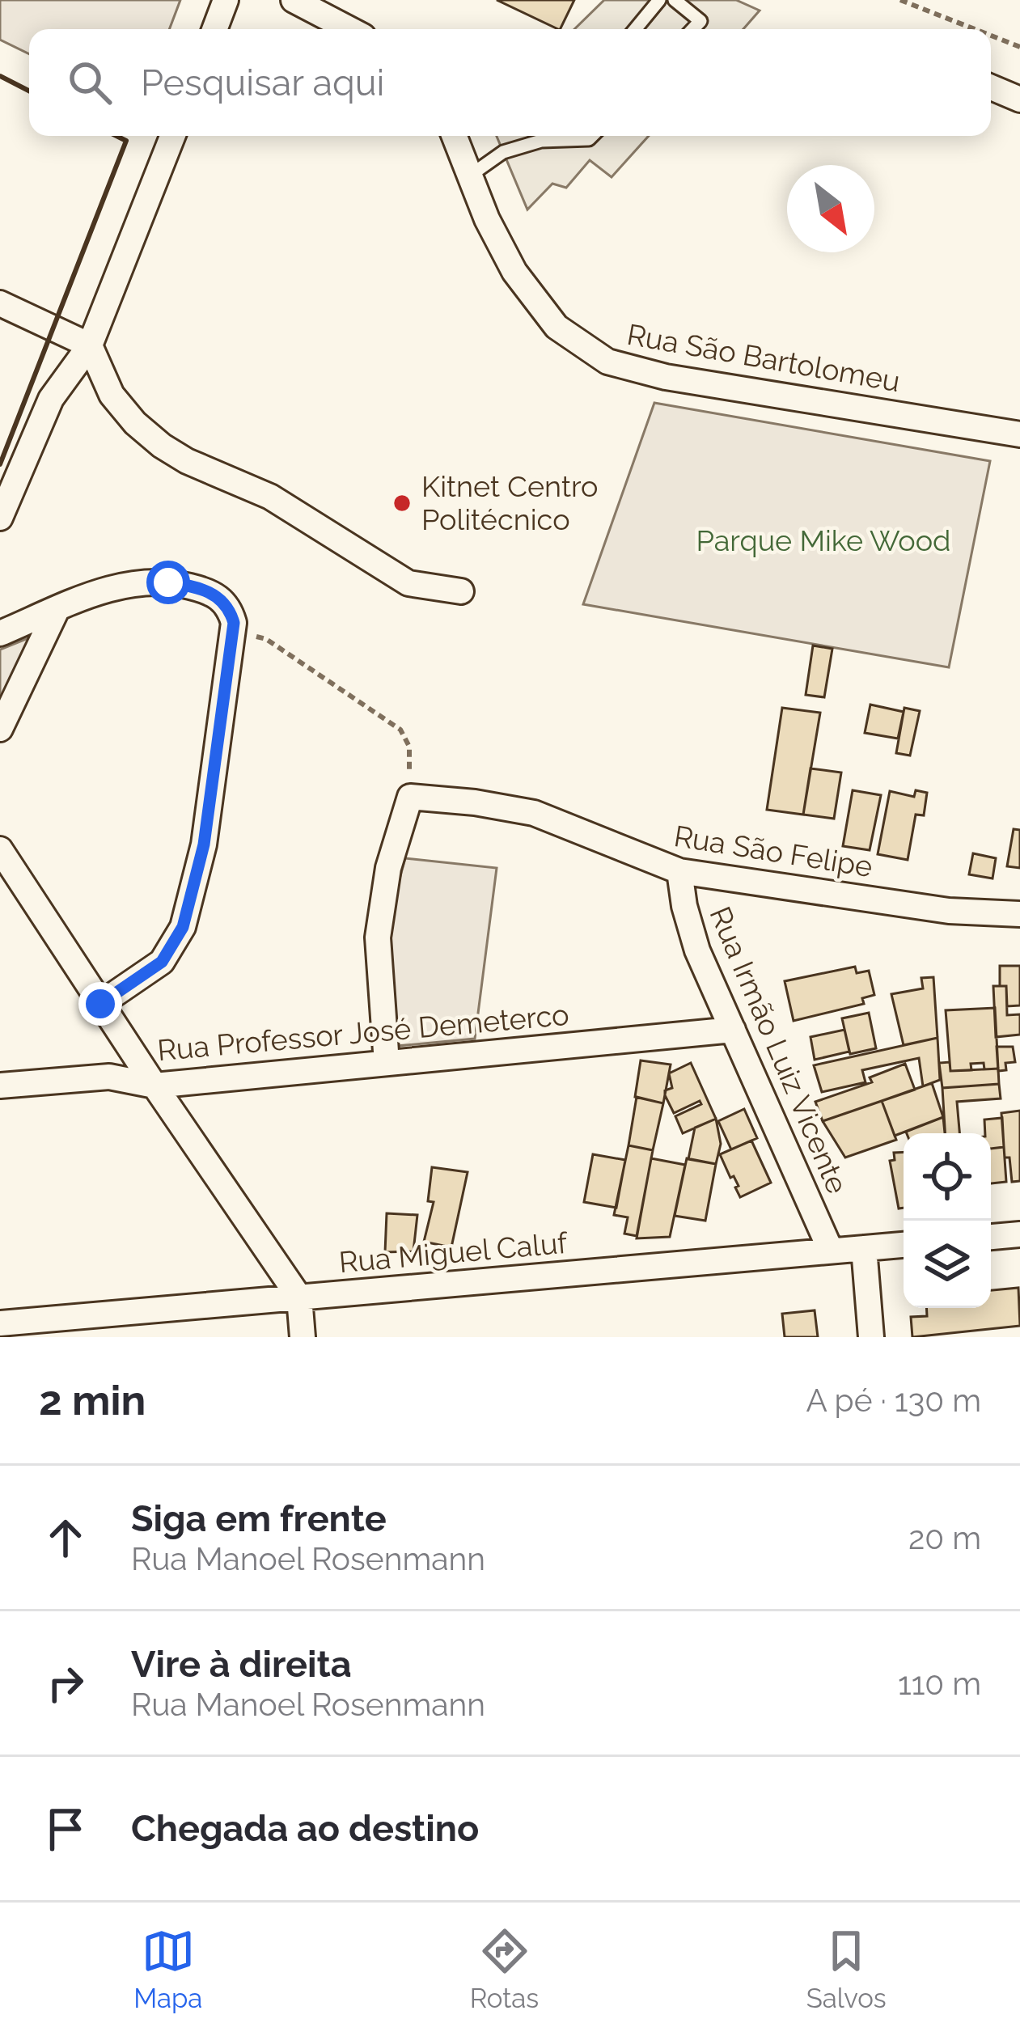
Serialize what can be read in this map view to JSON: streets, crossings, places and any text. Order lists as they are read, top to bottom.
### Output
{
  "streets": {
    "street": [
      "Rua São Bartolomeu",
      "Rua São Felipe",
      "Rua Professor José Demeterco",
      "Rua Irmão Luiz Vicente",
      "Rua Miguel Caluf"
    ]
  },
  "crossings": [
    ["Rua São Felipe", "Rua Irmão Luiz Vicente"],
    ["Rua Professor José Demeterco", "Rua Irmão Luiz Vicente"],
    ["Rua Irmão Luiz Vicente", "Rua Miguel Caluf"]
  ],
  "parks": ["Parque Mike Wood"],
  "places": ["Kitnet Centro Politécnico"],
  "north": "bottom right",
  "page": {
    "search": "Pesquisar aqui",
    "heading": ["2 min", "A pé · 130 m"],
    "list": [
      ["Siga em frente", "Rua Manoel Rosenmann", "20 m"],
      ["Vire à direita", "Rua Manoel Rosenmann", "110 m"],
      "Chegada ao destino"
    ],
    "nav": ["Mapa", "Rotas", "Salvos"]
  }
}
